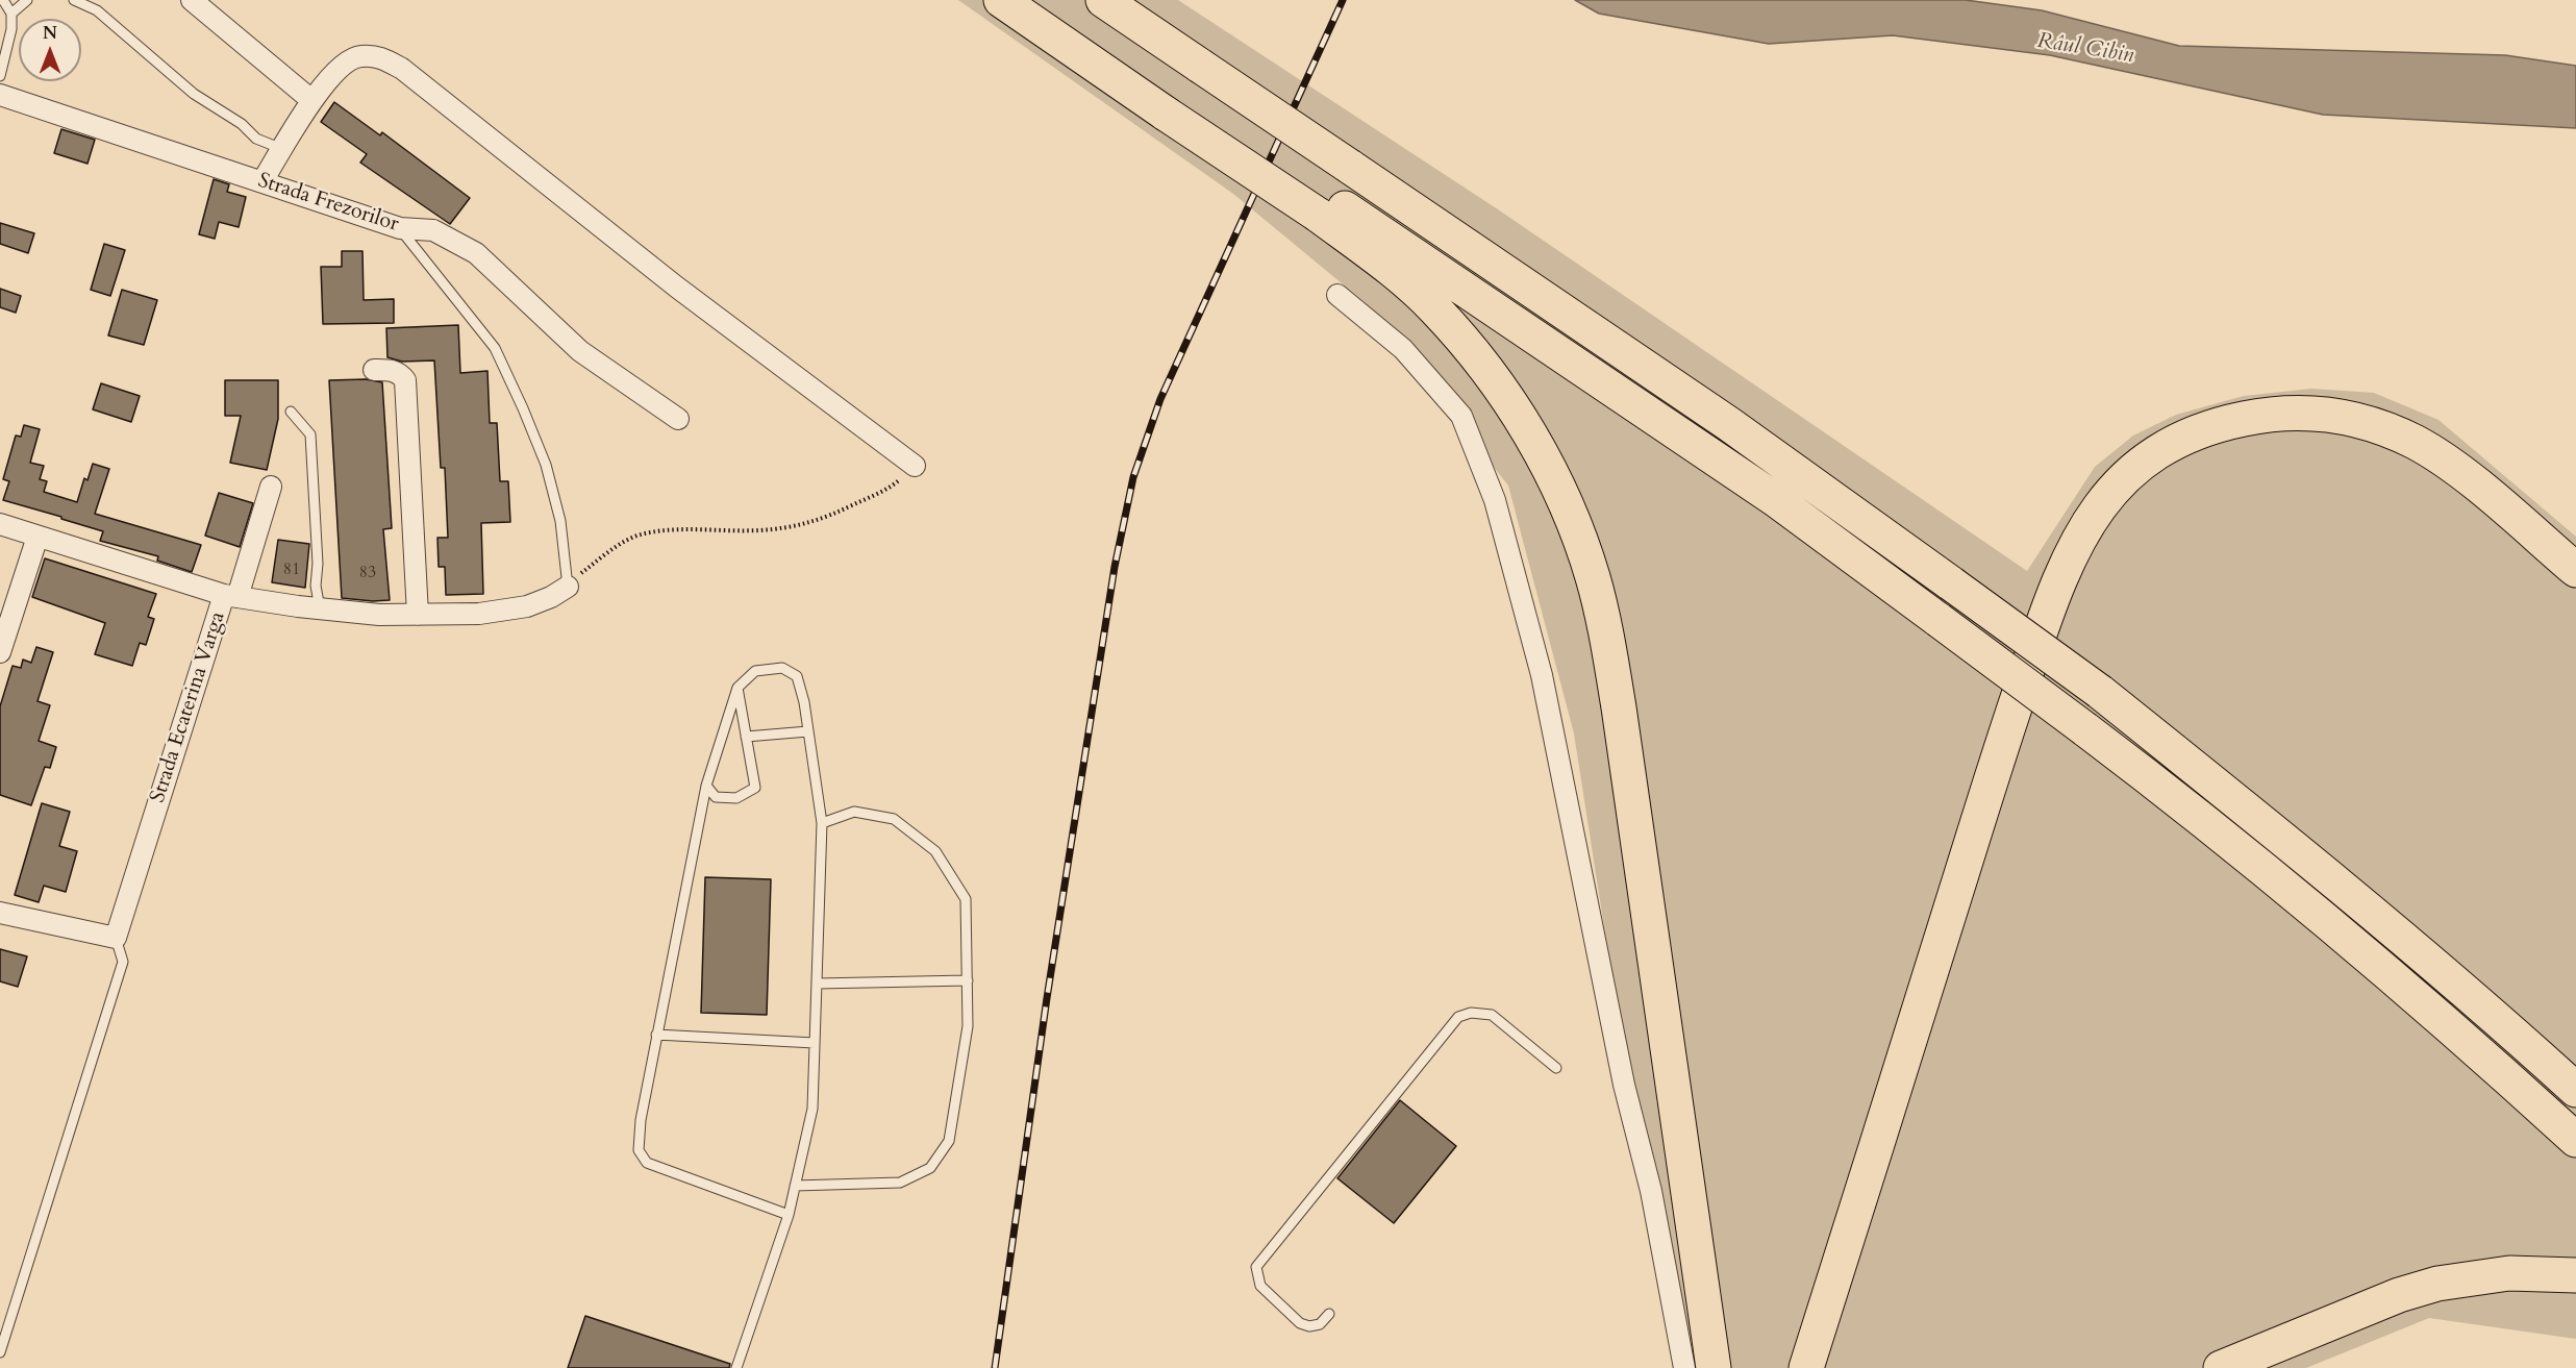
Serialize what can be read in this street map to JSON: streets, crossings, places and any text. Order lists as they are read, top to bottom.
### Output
{
  "streets": {
    "street": ["Strada Frezorilor", "Strada Ecaterina Varga"]
  },
  "water": ["Râul Cibin"],
  "house_numbers": ["81", "83"],
  "north": "top"
}
